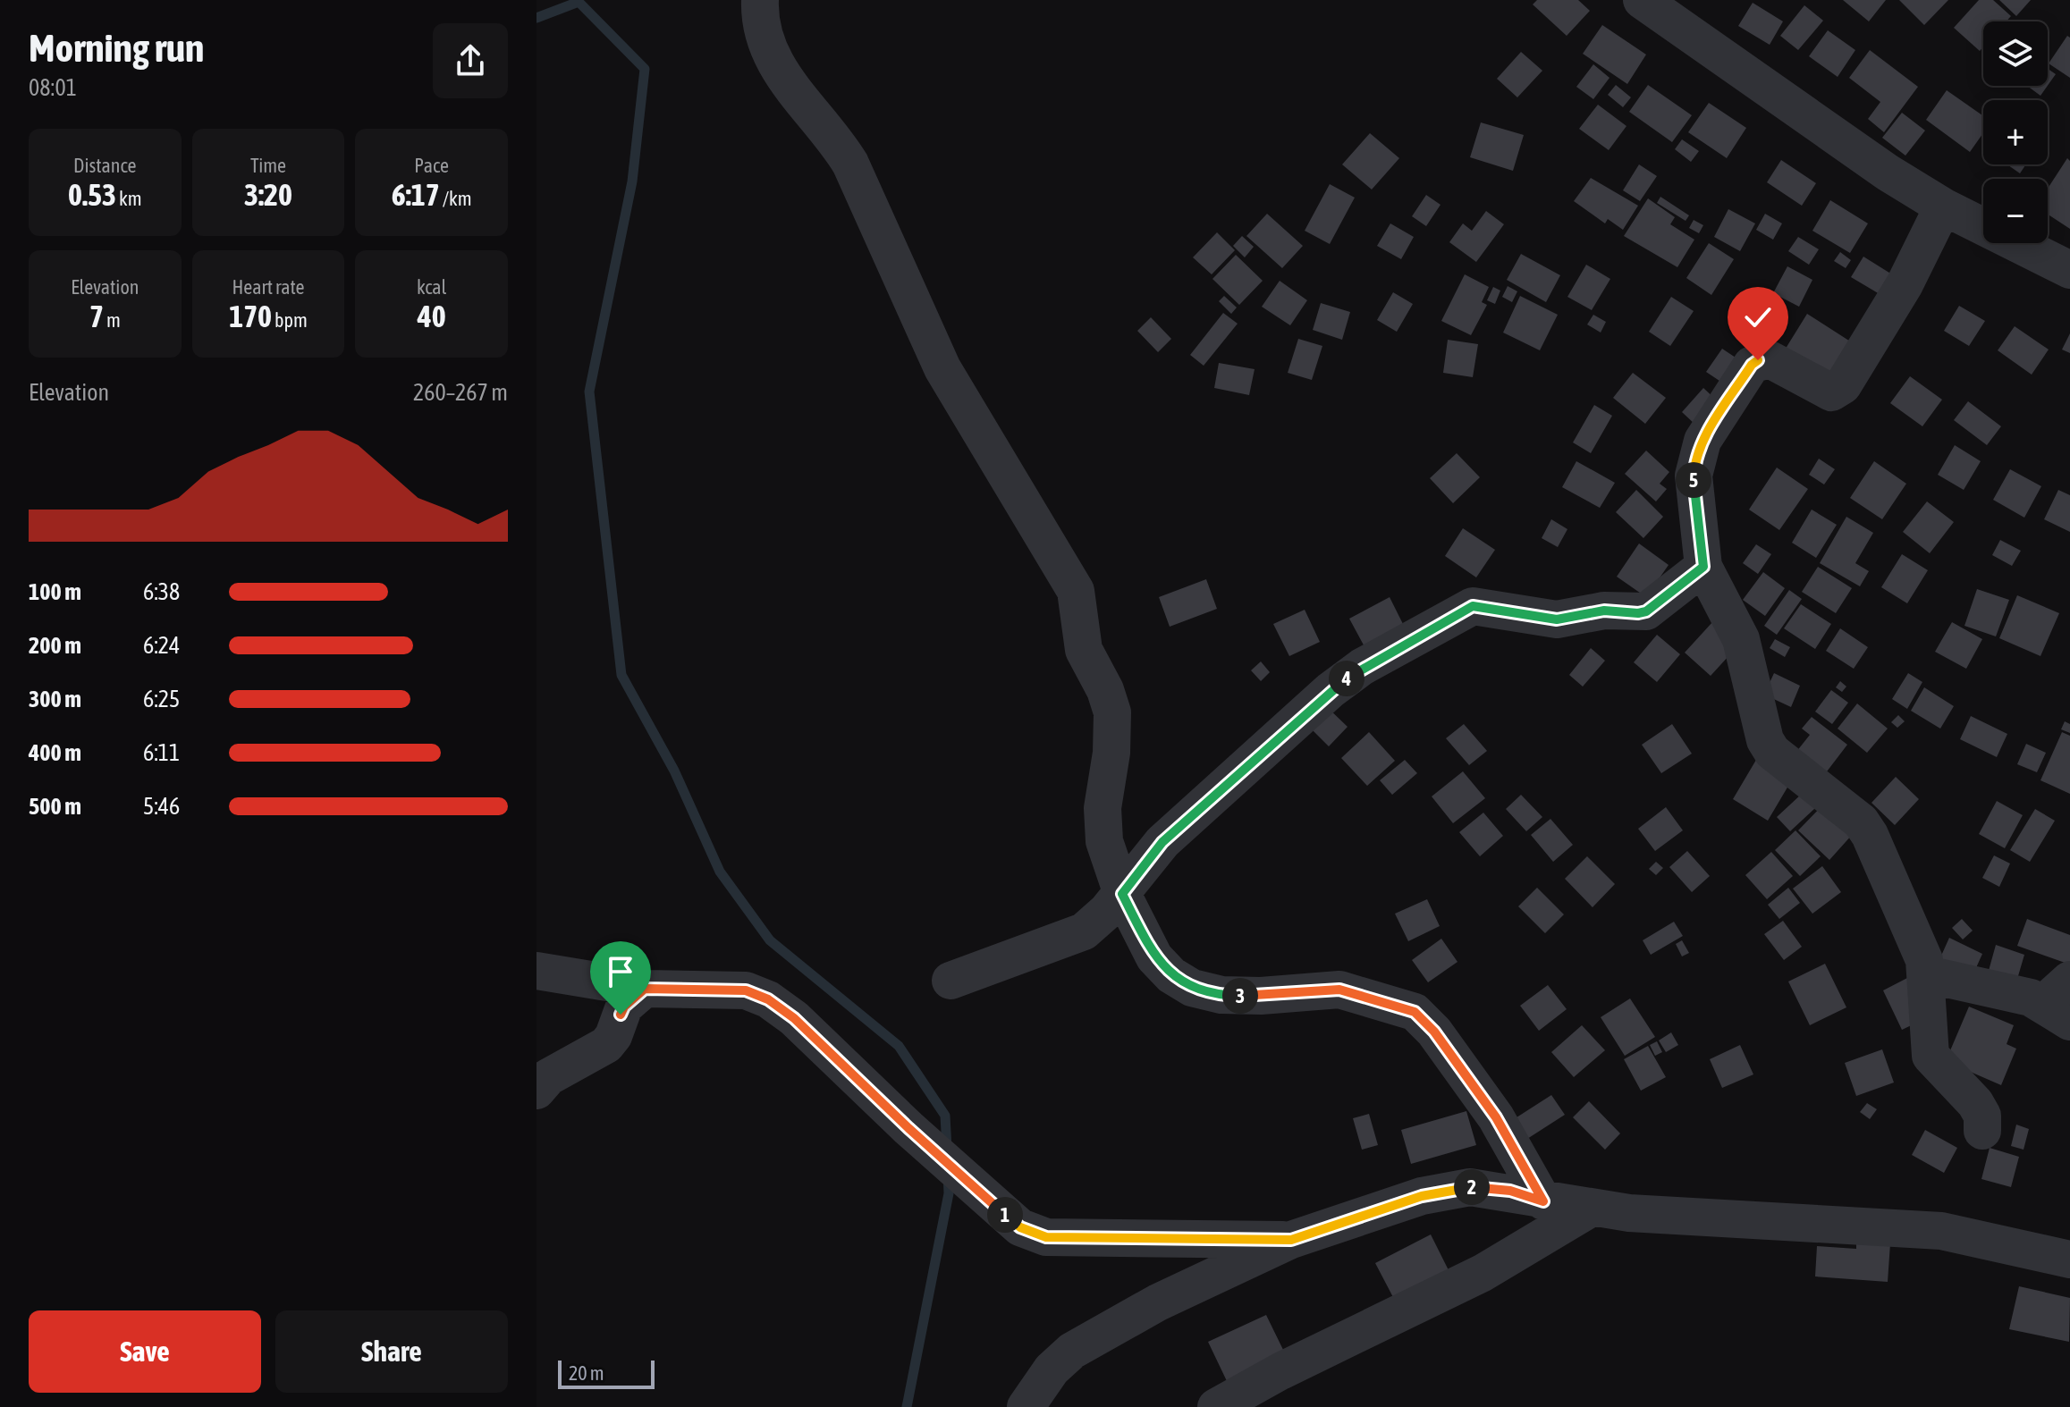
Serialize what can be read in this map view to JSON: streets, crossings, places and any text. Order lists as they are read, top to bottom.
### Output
{
  "scale_bar": "20 m",
  "page": {
    "heading": ["Morning run", "08:01"],
    "map_buttons": ["+", "−"],
    "stats": [
      ["Distance", "0.53 km"],
      ["Time", "3:20"],
      ["Pace", "6:17 /km"],
      ["Elevation", "7 m"],
      ["Heart rate", "170 bpm"],
      ["kcal", "40"]
    ],
    "chart": ["Elevation", "260–267 m"],
    "pins": [
      "5",
      "4",
      "3",
      "2",
      "1"
    ],
    "list": [
      {
        "name": "100 m",
        "note": "6:38"
      },
      {
        "name": "200 m",
        "note": "6:24"
      },
      {
        "name": "300 m",
        "note": "6:25"
      },
      {
        "name": "400 m",
        "note": "6:11"
      },
      {
        "name": "500 m",
        "note": "5:46"
      }
    ],
    "buttons": ["Save", "Share"],
    "scale": "20 m"
  }
}
